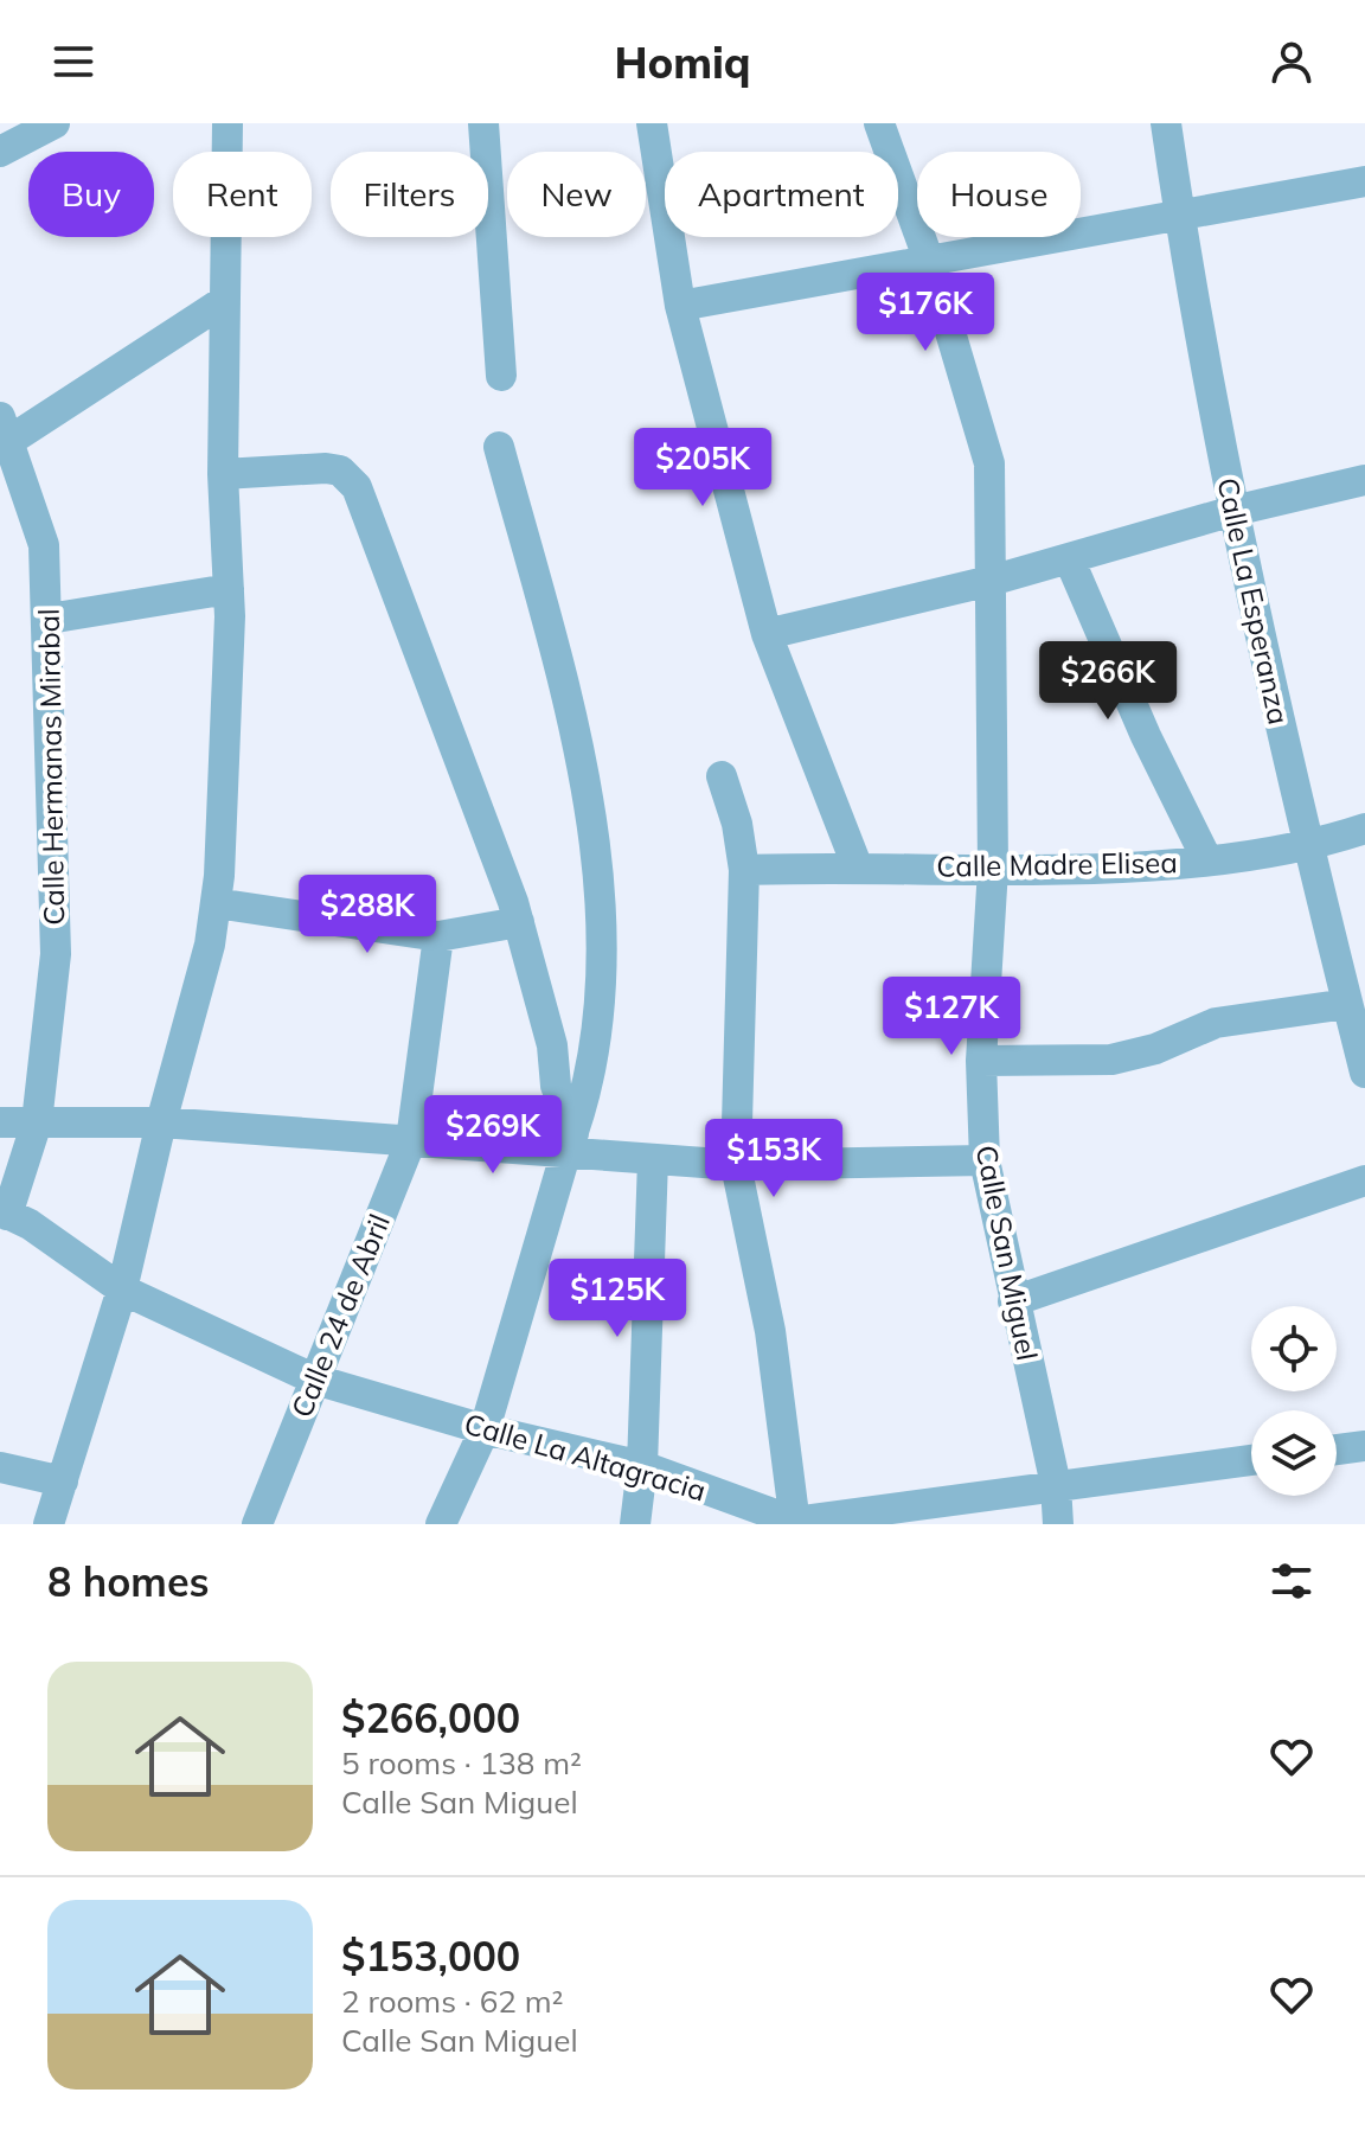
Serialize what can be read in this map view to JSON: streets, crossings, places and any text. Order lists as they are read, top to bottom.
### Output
{
  "streets": {
    "street": [
      "Calle La Esperanza",
      "Calle Hermanas Mirabal",
      "Calle Madre Elisea",
      "Calle San Miguel",
      "Calle 24 de Abril",
      "Calle La Altagracia"
    ]
  },
  "crossings": [
    ["Calle La Esperanza", "Calle Madre Elisea"],
    ["Calle Hermanas Mirabal", "Calle La Altagracia"],
    ["Calle Madre Elisea", "Calle San Miguel"],
    ["Calle San Miguel", "Calle La Altagracia"],
    ["Calle 24 de Abril", "Calle La Altagracia"]
  ],
  "page": {
    "header": "Homiq",
    "chip": [
      "Buy",
      "Rent",
      "Filters",
      "New",
      "Apartment",
      "House"
    ],
    "price": [
      "$176K",
      "$205K",
      "$266K",
      "$288K",
      "$127K",
      "$269K",
      "$153K",
      "$125K"
    ],
    "heading": "8 homes",
    "list": [
      {
        "name": "$266,000",
        "note": "5 rooms · 138 m² · Calle San Miguel"
      },
      {
        "name": "$153,000",
        "note": "2 rooms · 62 m² · Calle San Miguel"
      }
    ]
  }
}
